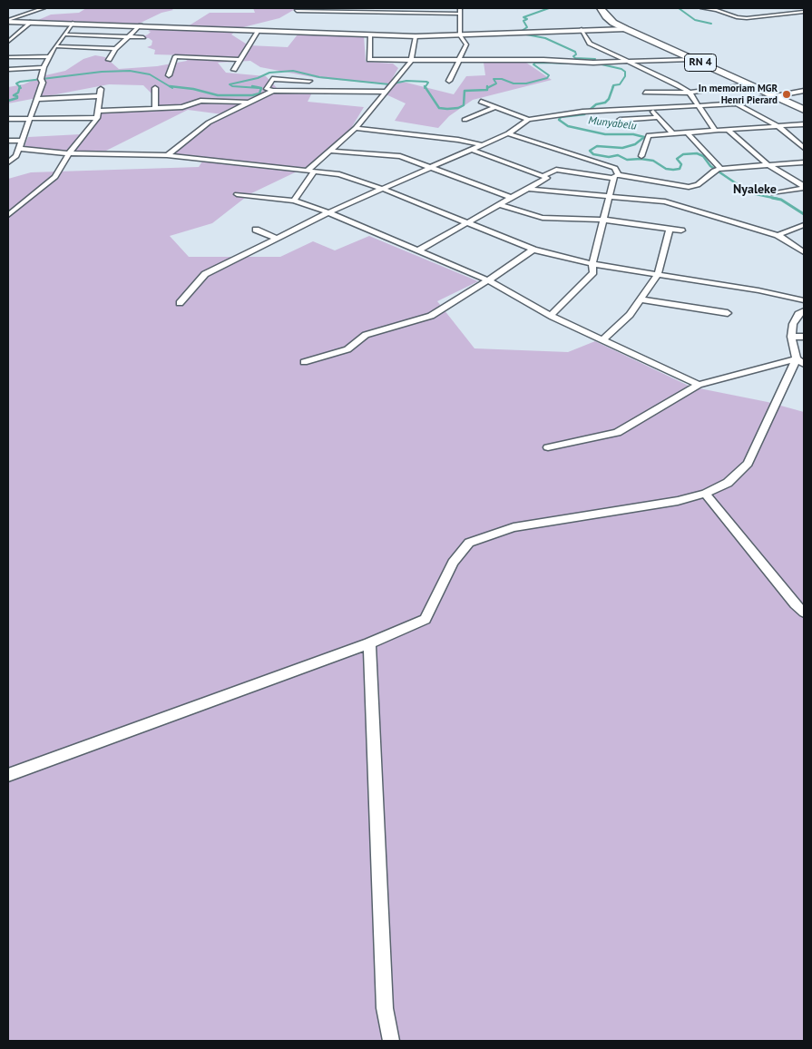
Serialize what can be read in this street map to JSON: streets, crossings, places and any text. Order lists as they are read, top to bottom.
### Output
{
  "streets": {
    "highway": ["RN 4"]
  },
  "districts": ["Nyaleke"],
  "water": ["Munyabelu"],
  "places": ["In memoriam MGR Henri Pierard"]
}
